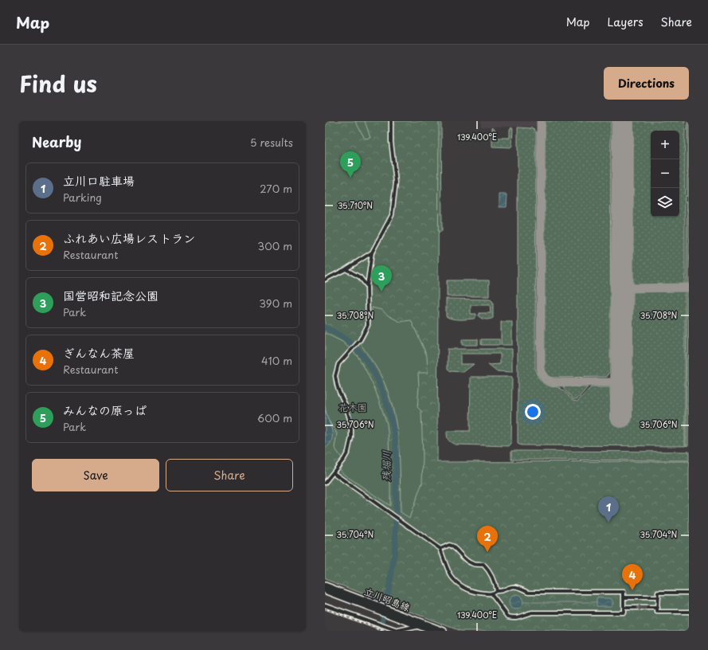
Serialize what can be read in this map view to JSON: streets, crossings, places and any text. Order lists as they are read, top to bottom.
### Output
{
  "streets": {
    "main road": ["立川昭島線"]
  },
  "water": ["残堀川"],
  "parks": ["花木園"],
  "page": {
    "header": "Map",
    "nav": ["Map", "Layers", "Share"],
    "title": "Find us",
    "buttons": [
      "Directions",
      ["Save", "Share"]
    ],
    "heading": ["Nearby", "5 results"],
    "map_buttons": ["+", "−"],
    "pins": [
      "5",
      "3",
      "1",
      "2",
      "4"
    ],
    "list": [
      {
        "mark": "1",
        "name": "立川口駐車場",
        "note": "Parking",
        "value": "270 m"
      },
      {
        "mark": "2",
        "name": "ふれあい広場レストラン",
        "note": "Restaurant",
        "value": "300 m"
      },
      {
        "mark": "3",
        "name": "国営昭和記念公園",
        "note": "Park",
        "value": "390 m"
      },
      {
        "mark": "4",
        "name": "ぎんなん茶屋",
        "note": "Restaurant",
        "value": "410 m"
      },
      {
        "mark": "5",
        "name": "みんなの原っぱ",
        "note": "Park",
        "value": "600 m"
      }
    ]
  },
  "coordinates": [
    "139.400°E",
    "35.710°N",
    "35.708°N",
    "35.706°N",
    "35.704°N"
  ]
}
